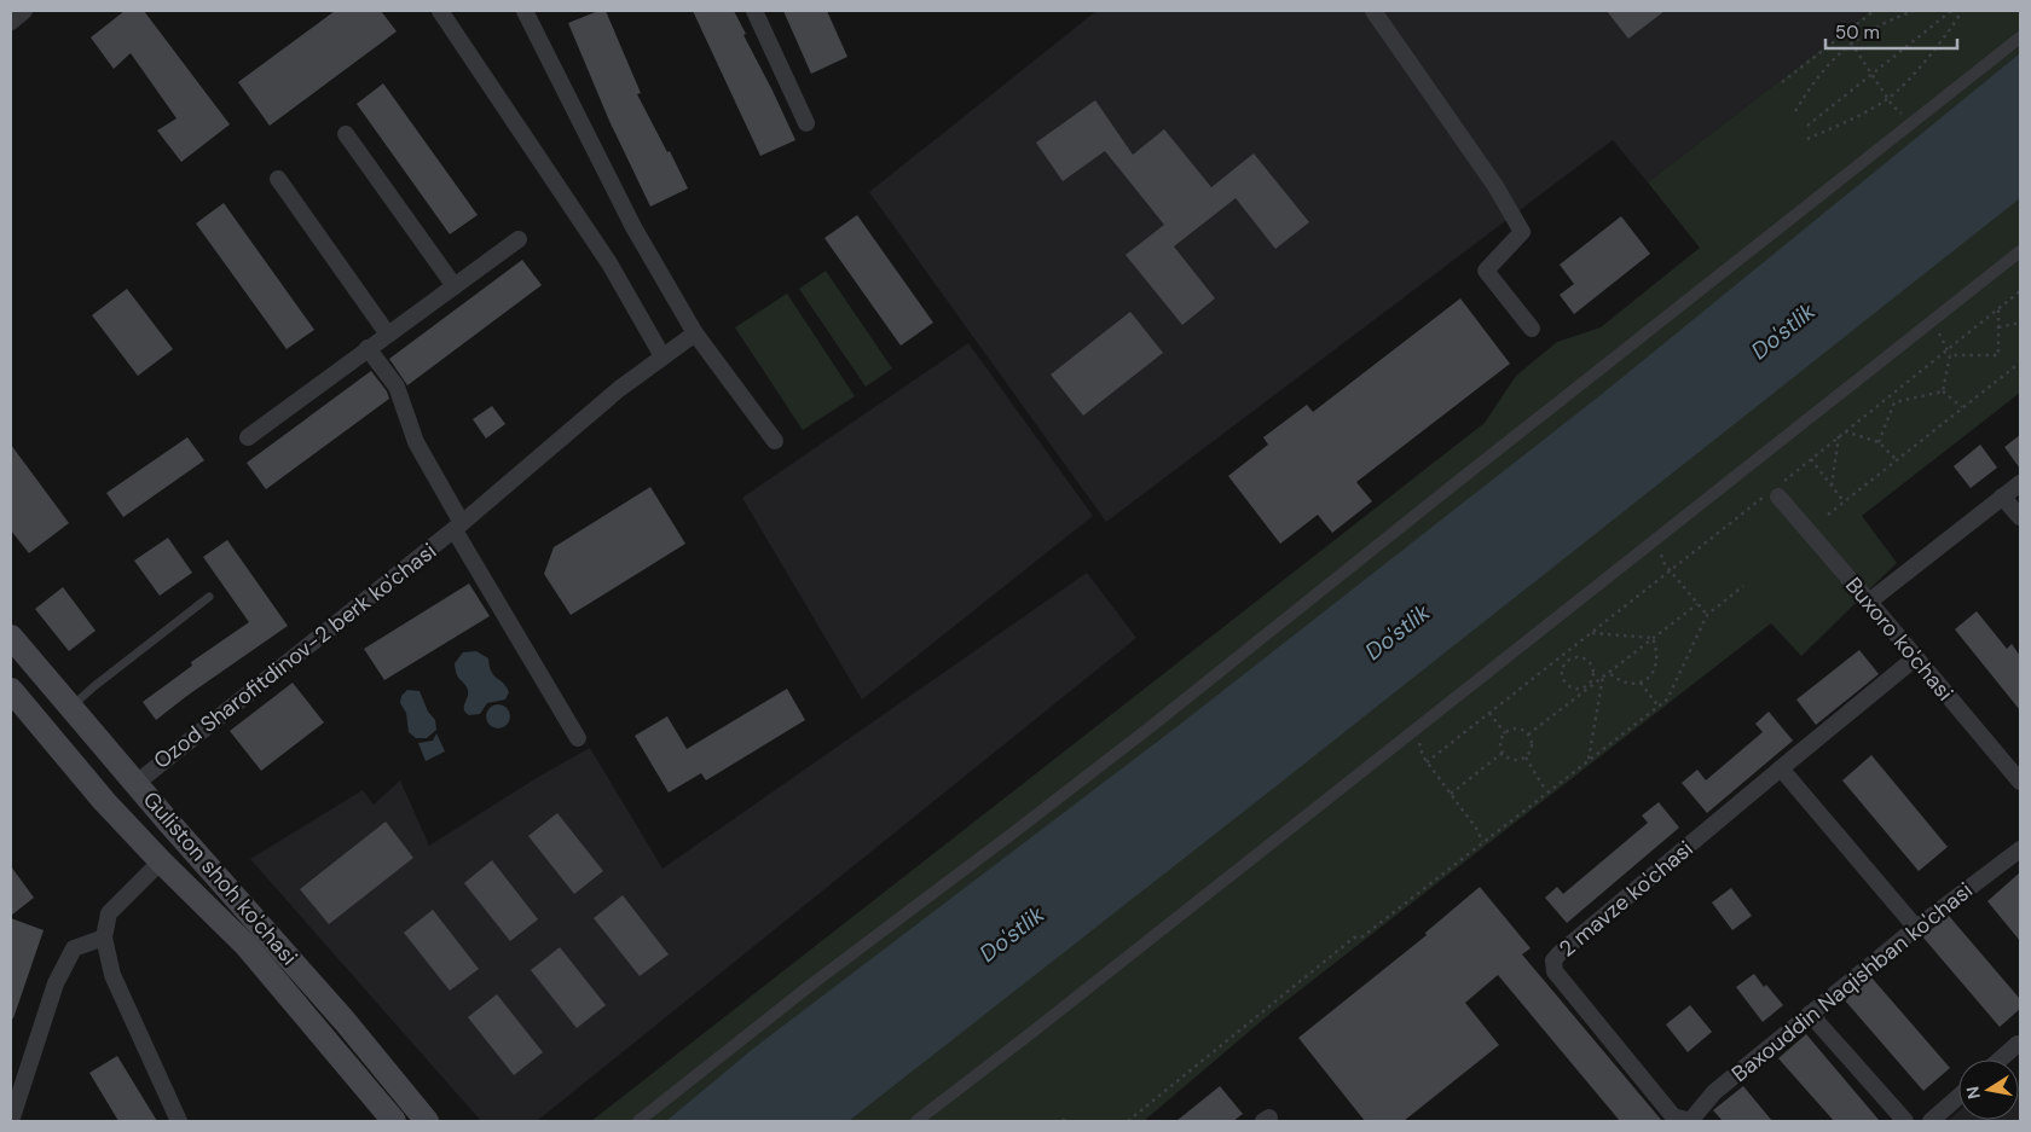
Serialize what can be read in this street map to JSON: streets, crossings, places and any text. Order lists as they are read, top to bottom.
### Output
{
  "streets": {
    "main road": ["Guliston shoh ko'chasi"],
    "street": [
      "Buxoro ko'chasi",
      "Ozod Sharofitdinov-2 berk ko'chasi",
      "2 mavze ko'chasi",
      "Baxouddin Naqishban ko'chasi"
    ]
  },
  "crossings": [
    ["Ozod Sharofitdinov-2 berk ko'chasi", "Guliston shoh ko'chasi"],
    ["2 mavze ko'chasi", "Baxouddin Naqishban ko'chasi"]
  ],
  "water": ["Do'stlik"],
  "scale_bar": "50 m",
  "north": "left"
}
